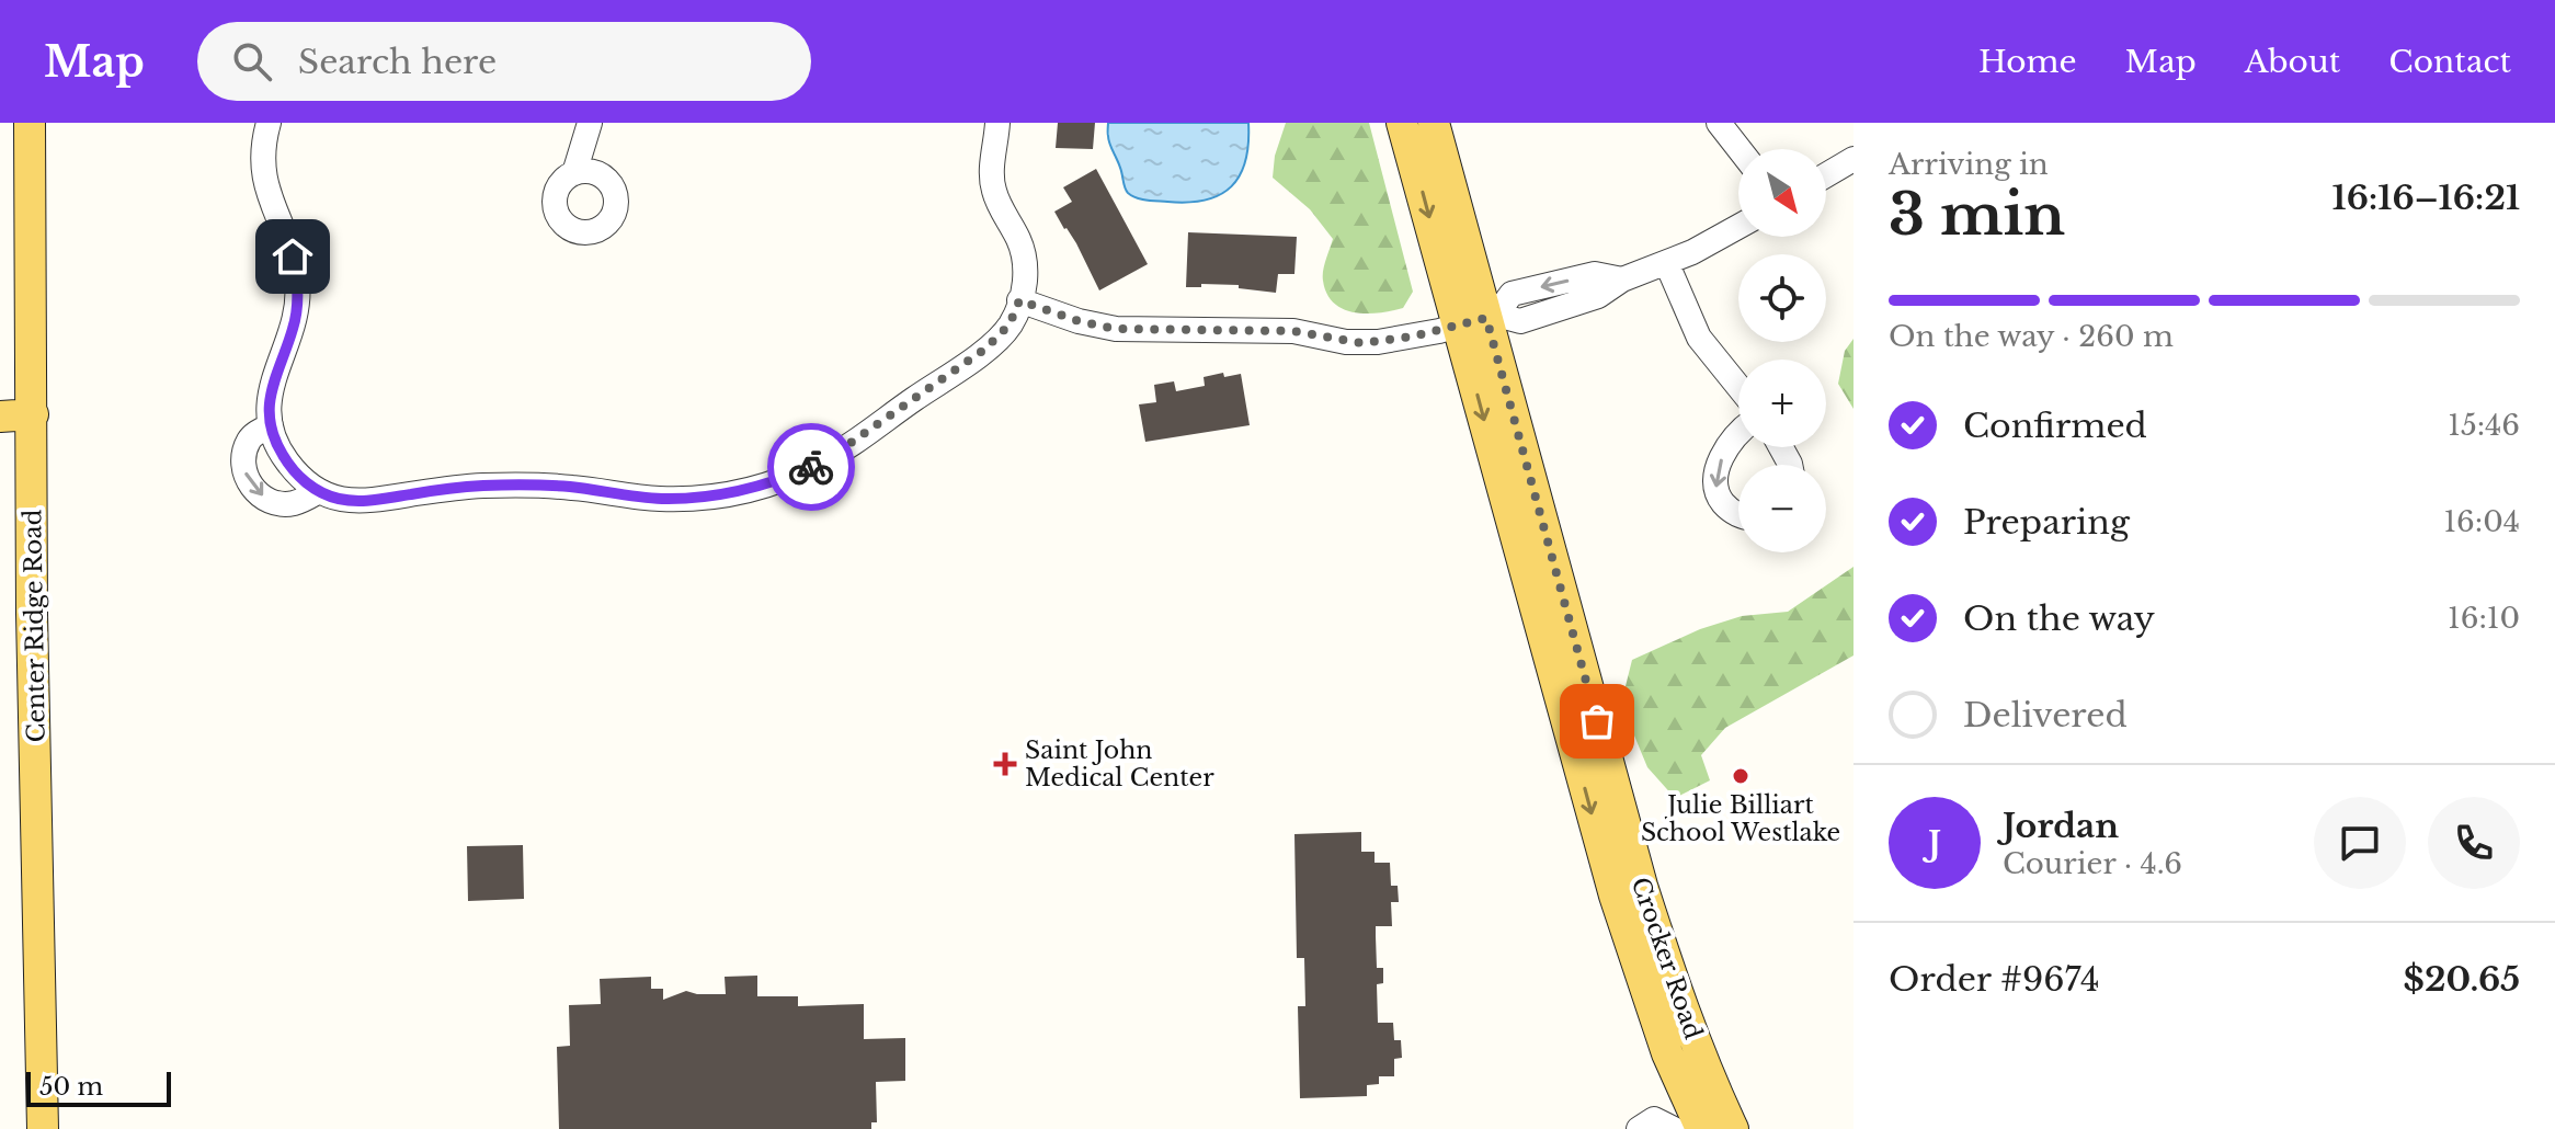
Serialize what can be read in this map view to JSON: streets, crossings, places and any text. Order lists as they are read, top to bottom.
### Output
{
  "streets": {
    "main road": ["Center Ridge Road", "Crocker Road"]
  },
  "places": {
    "health": ["Saint John Medical Center"],
    "other": ["Julie Billiart School Westlake"]
  },
  "scale_bar": "50 m",
  "north": "bottom right",
  "page": {
    "header": "Map",
    "search": "Search here",
    "nav": [
      "Home",
      "Map",
      "About",
      "Contact"
    ],
    "heading": ["3 min", "Arriving in", "16:16–16:21"],
    "panel": [
      "Jordan",
      "Courier · 4.6",
      "Order #9674",
      "$20.65"
    ],
    "map_buttons": ["+", "−"],
    "bar": "On the way · 260 m",
    "list": [
      ["Confirmed", "15:46"],
      ["Preparing", "16:04"],
      ["On the way", "16:10"],
      "Delivered"
    ],
    "round": "J",
    "scale": "50 m"
  }
}
